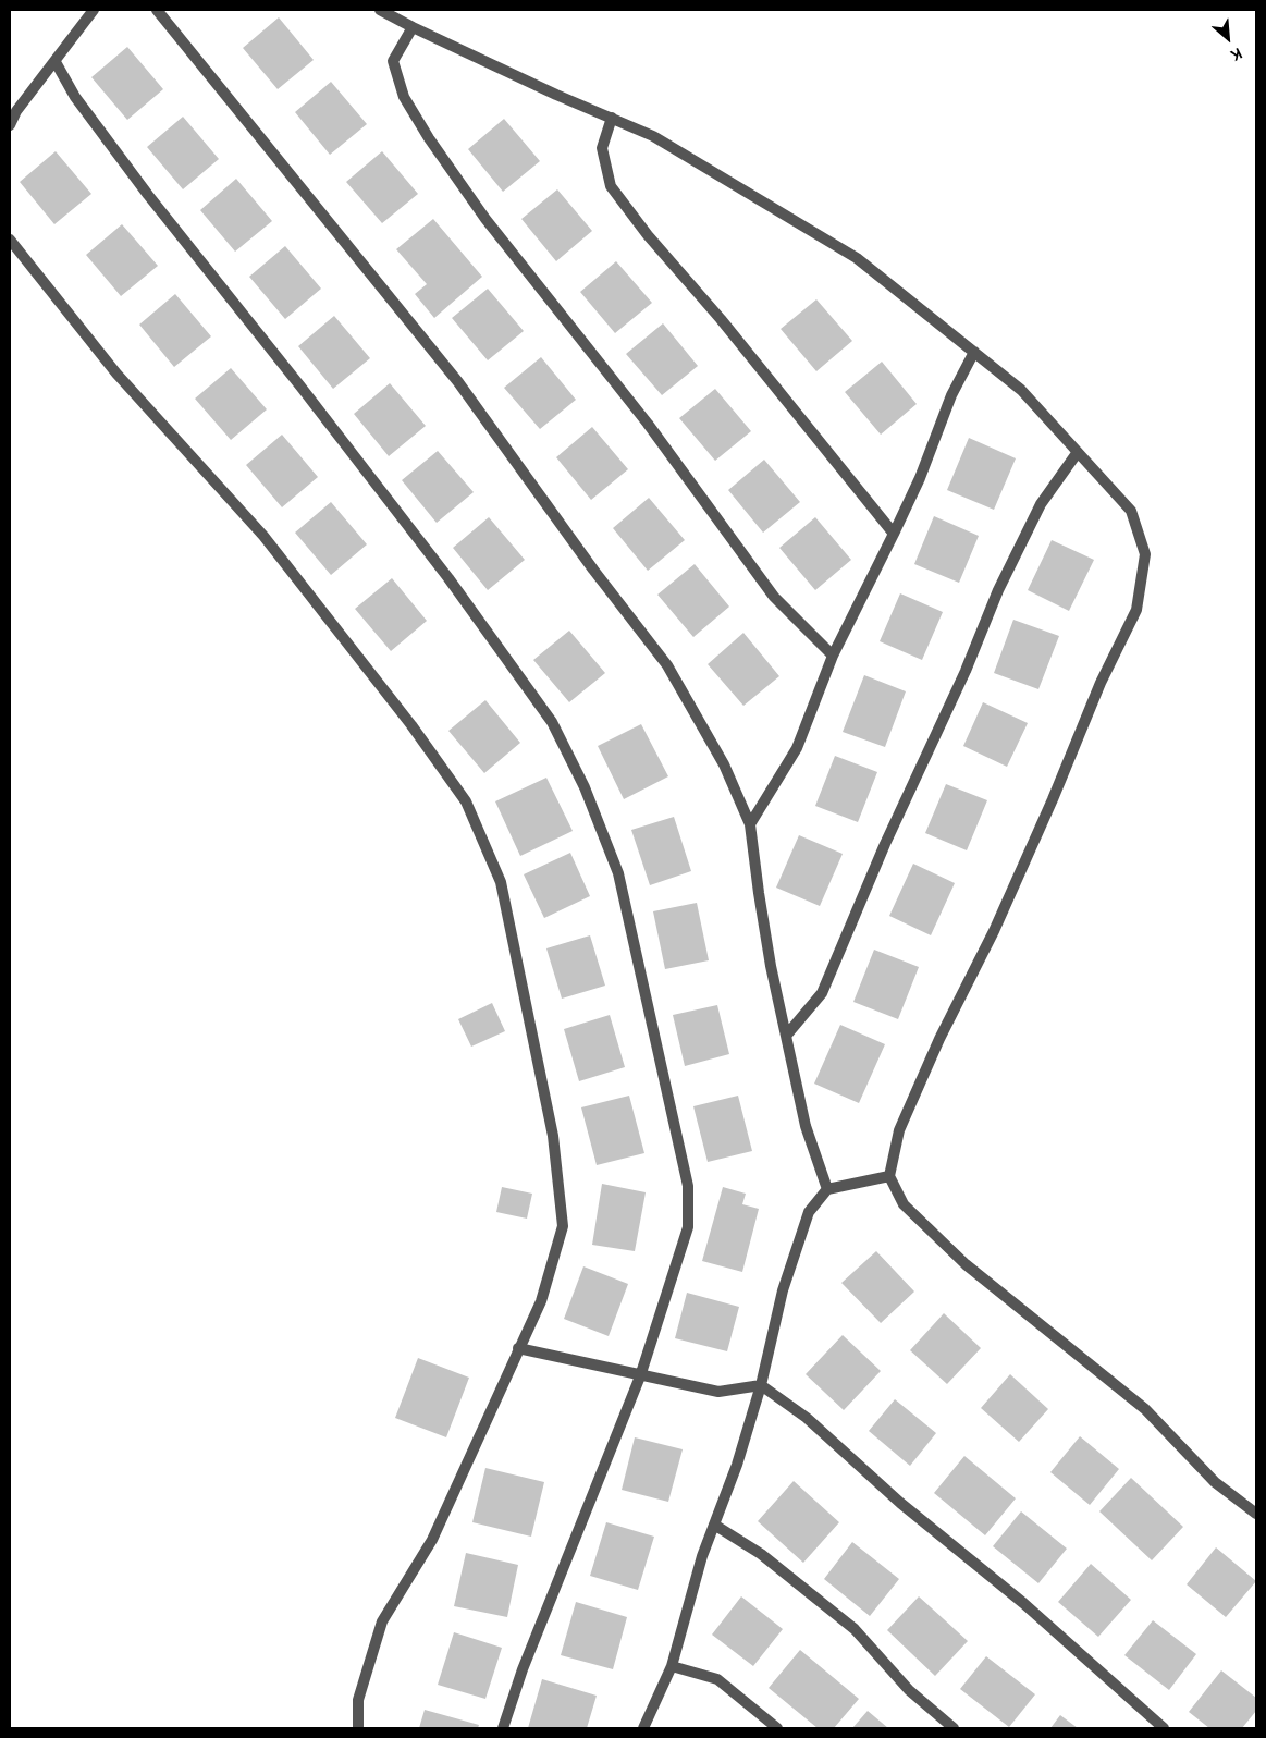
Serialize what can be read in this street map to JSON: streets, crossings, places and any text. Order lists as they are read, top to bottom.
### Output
{
  "north": "bottom right"
}
